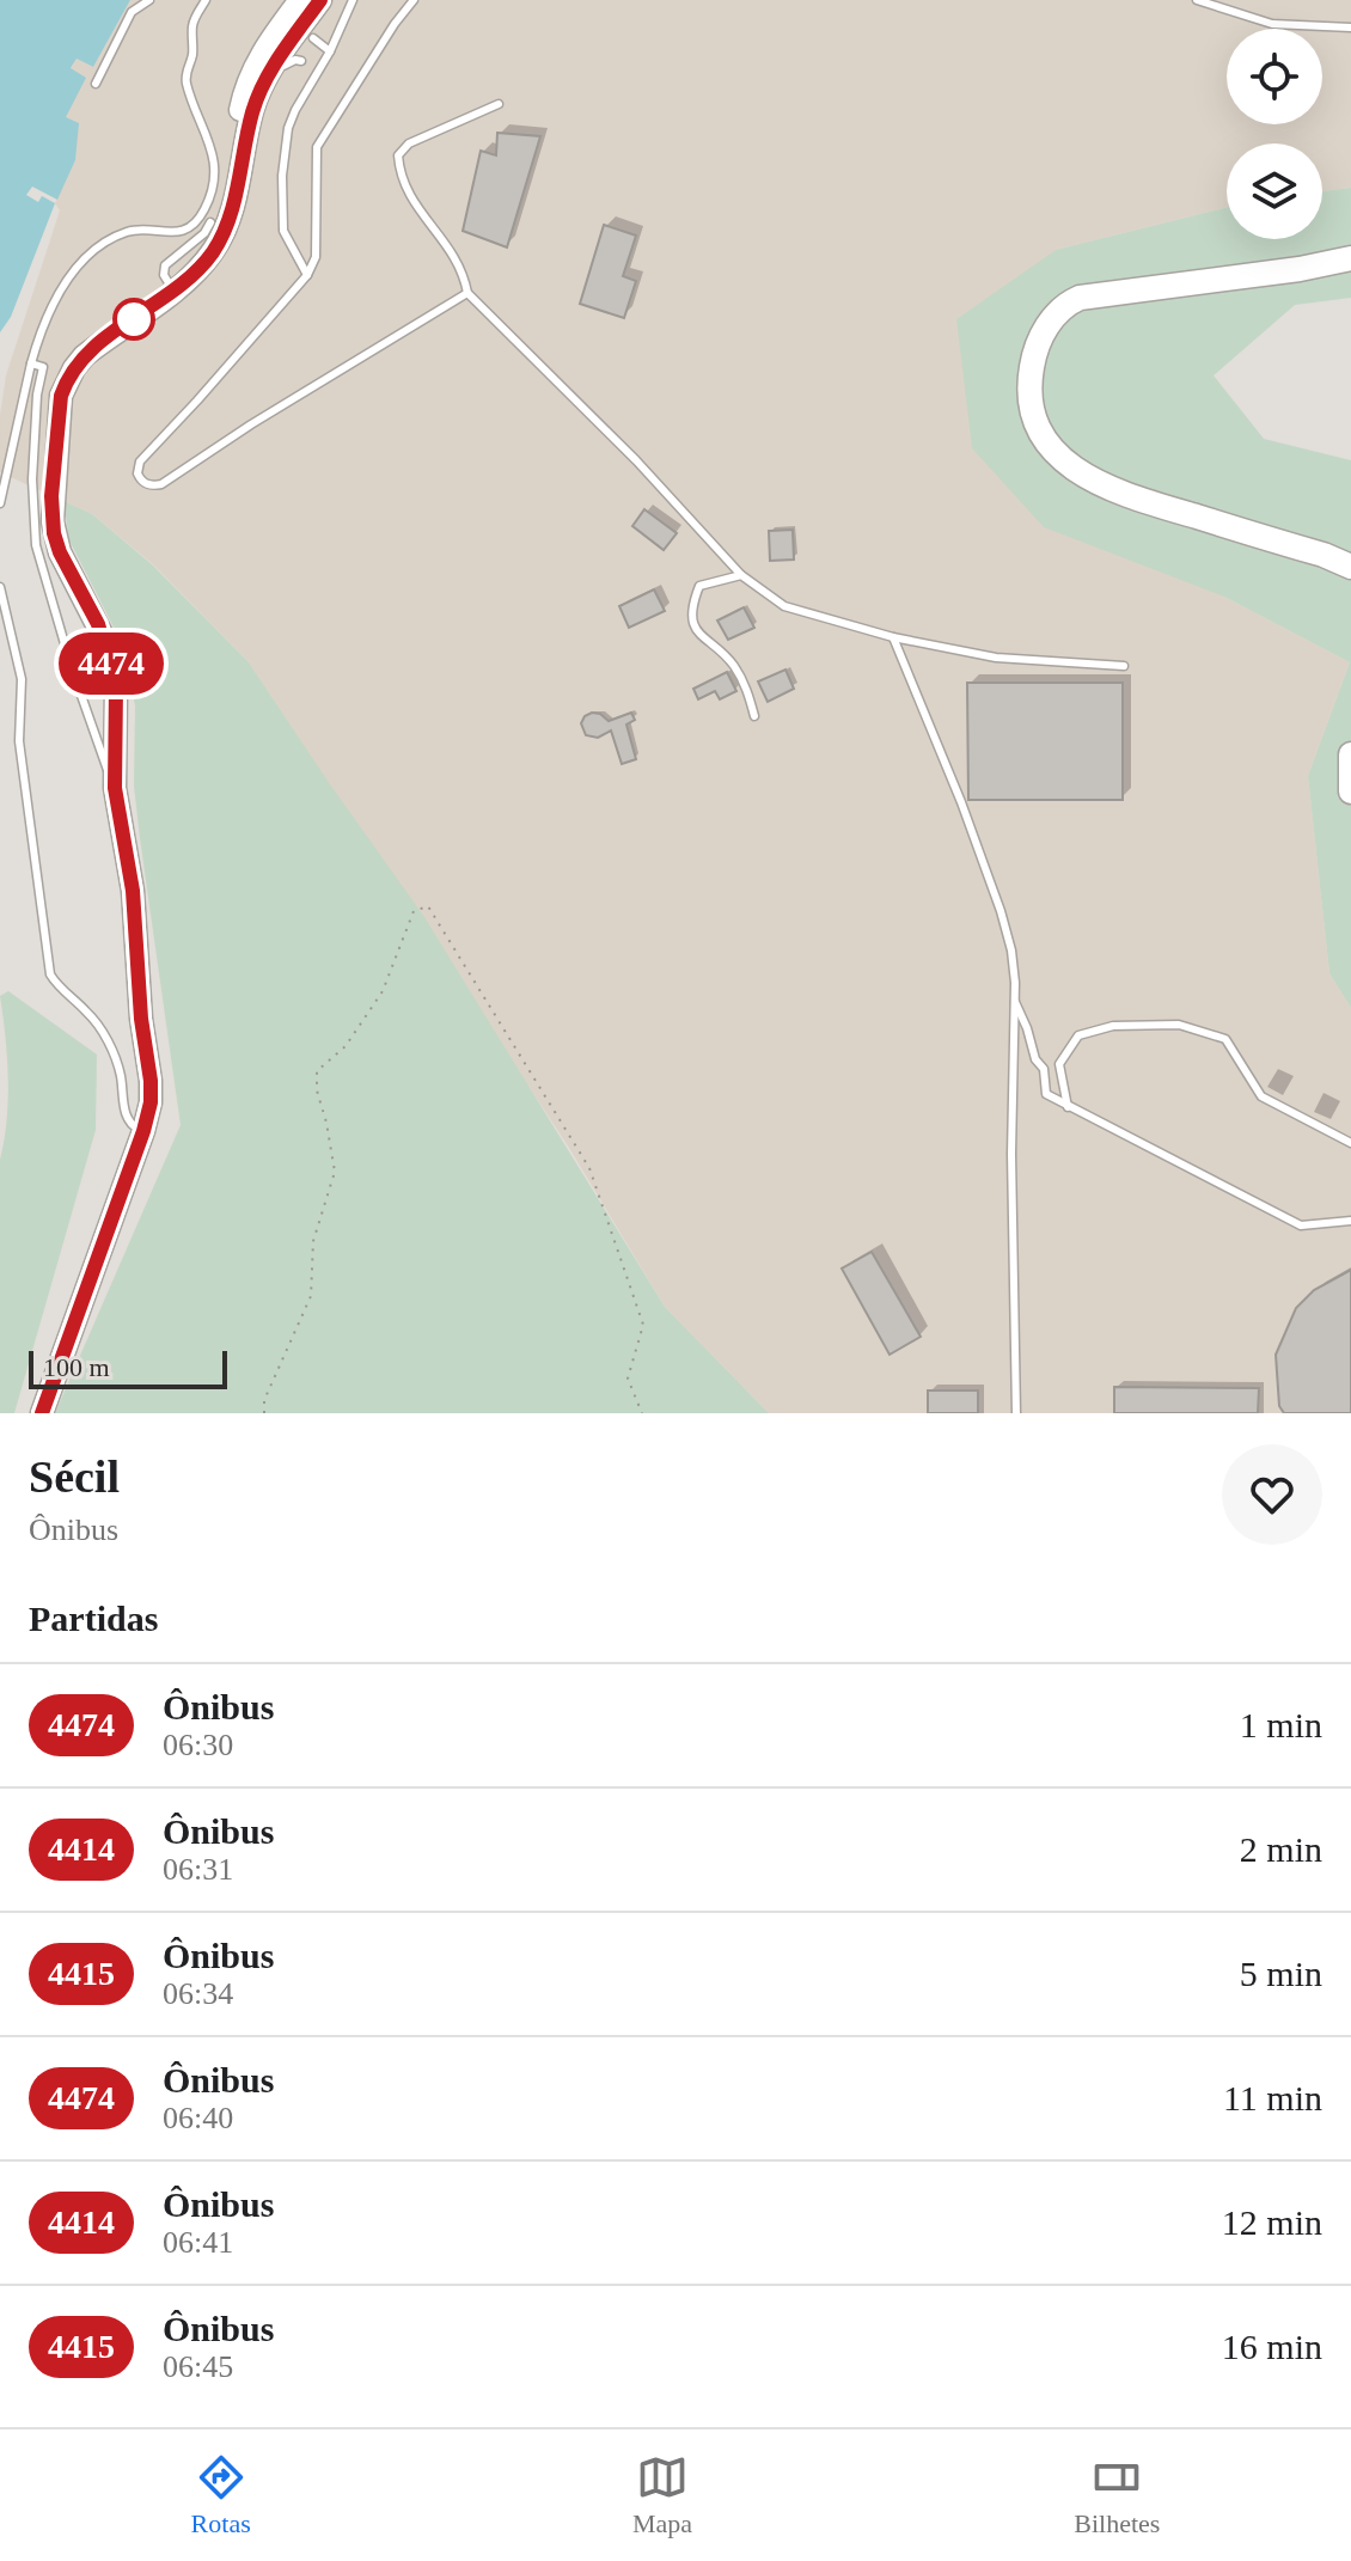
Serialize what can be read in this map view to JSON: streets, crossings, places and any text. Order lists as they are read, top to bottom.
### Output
{
  "lines": ["bus line 4474"],
  "scale_bar": "100 m",
  "page": {
    "on_map": "4474",
    "scale": "100 m",
    "heading": [
      ["Sécil", "Ônibus"],
      "Partidas"
    ],
    "list": [
      {
        "mark": "4474",
        "name": "Ônibus",
        "note": "06:30",
        "value": "1 min"
      },
      {
        "mark": "4414",
        "name": "Ônibus",
        "note": "06:31",
        "value": "2 min"
      },
      {
        "mark": "4415",
        "name": "Ônibus",
        "note": "06:34",
        "value": "5 min"
      },
      {
        "mark": "4474",
        "name": "Ônibus",
        "note": "06:40",
        "value": "11 min"
      },
      {
        "mark": "4414",
        "name": "Ônibus",
        "note": "06:41",
        "value": "12 min"
      },
      {
        "mark": "4415",
        "name": "Ônibus",
        "note": "06:45",
        "value": "16 min"
      }
    ],
    "tabs": ["Rotas", "Mapa", "Bilhetes"]
  }
}
